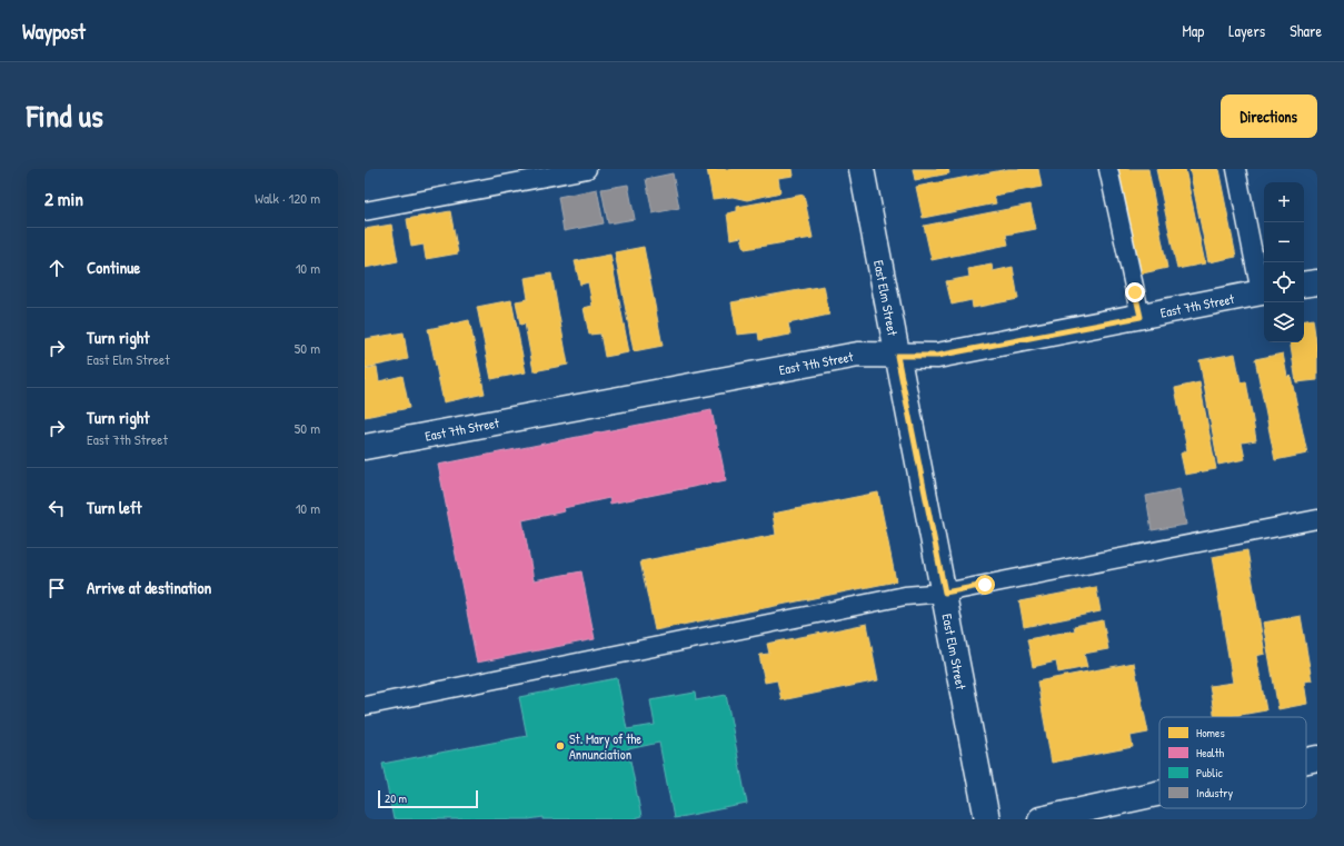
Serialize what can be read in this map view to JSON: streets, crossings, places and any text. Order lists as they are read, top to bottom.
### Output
{
  "streets": {
    "street": ["East Elm Street", "East 7th Street"]
  },
  "crossings": [
    ["East Elm Street", "East 7th Street"]
  ],
  "places": ["St. Mary of the Annunciation"],
  "legend": [
    "Homes",
    "Health",
    "Public",
    "Industry"
  ],
  "scale_bar": "20 m",
  "page": {
    "header": "Waypost",
    "nav": ["Map", "Layers", "Share"],
    "title": "Find us",
    "buttons": "Directions",
    "heading": ["2 min", "Walk · 120 m"],
    "map_buttons": ["+", "−"],
    "list": [
      ["Continue", "10 m"],
      ["Turn right", "East Elm Street", "50 m"],
      ["Turn right", "East 7th Street", "50 m"],
      ["Turn left", "10 m"],
      "Arrive at destination"
    ],
    "scale": "20 m"
  }
}
